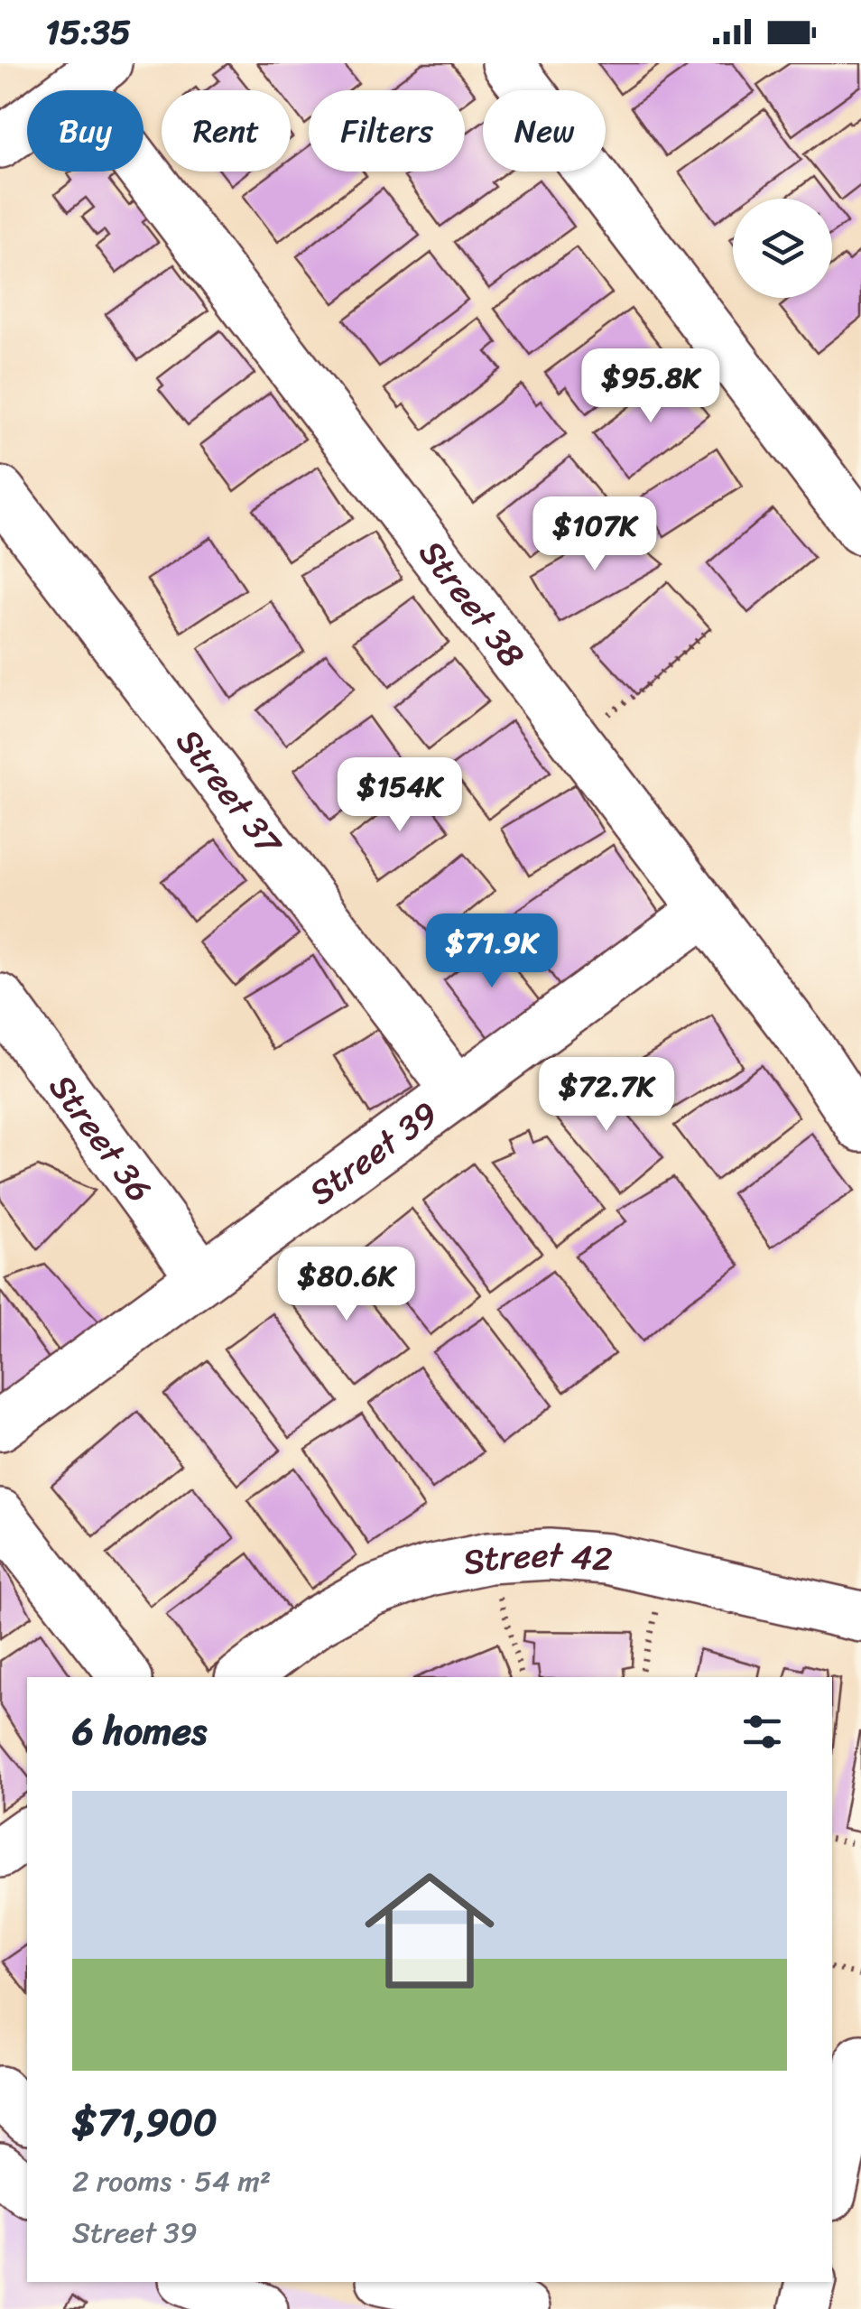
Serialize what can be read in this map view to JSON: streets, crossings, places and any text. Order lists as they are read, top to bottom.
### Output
{
  "streets": {
    "street": [
      "Street 38",
      "Street 37",
      "Street 36",
      "Street 39",
      "Street 42"
    ]
  },
  "crossings": [
    ["Street 38", "Street 39"],
    ["Street 37", "Street 39"],
    ["Street 36", "Street 39"]
  ],
  "page": {
    "status": "15:35",
    "chip": [
      "Buy",
      "Rent",
      "Filters",
      "New"
    ],
    "price": [
      "$95.8K",
      "$107K",
      "$154K",
      "$71.9K",
      "$72.7K",
      "$80.6K"
    ],
    "heading": "6 homes",
    "list": [
      {
        "name": "$71,900",
        "note": "2 rooms · 54 m² · Street 39"
      }
    ]
  }
}
